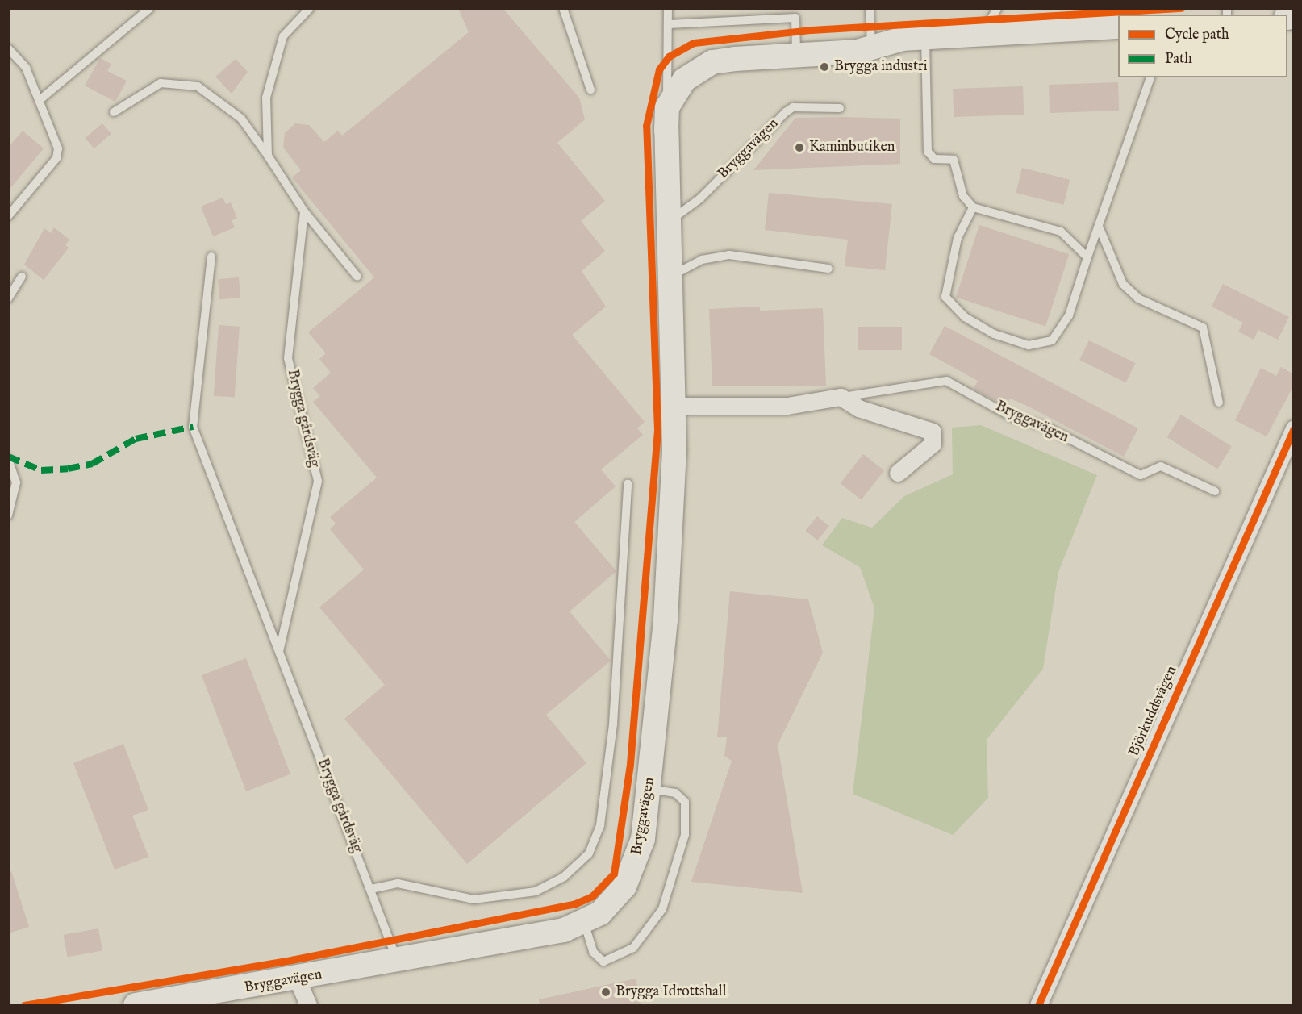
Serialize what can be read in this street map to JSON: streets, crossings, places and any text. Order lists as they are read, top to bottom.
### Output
{
  "streets": {
    "main road": ["Bryggavägen"],
    "street": ["Björkuddsvägen"],
    "lane": ["Brygga gårdsväg"]
  },
  "crossings": [
    ["Bryggavägen", "Brygga gårdsväg"]
  ],
  "places": ["Brygga industri", "Kaminbutiken", "Brygga Idrottshall"],
  "legend": ["Cycle path", "Path"]
}
